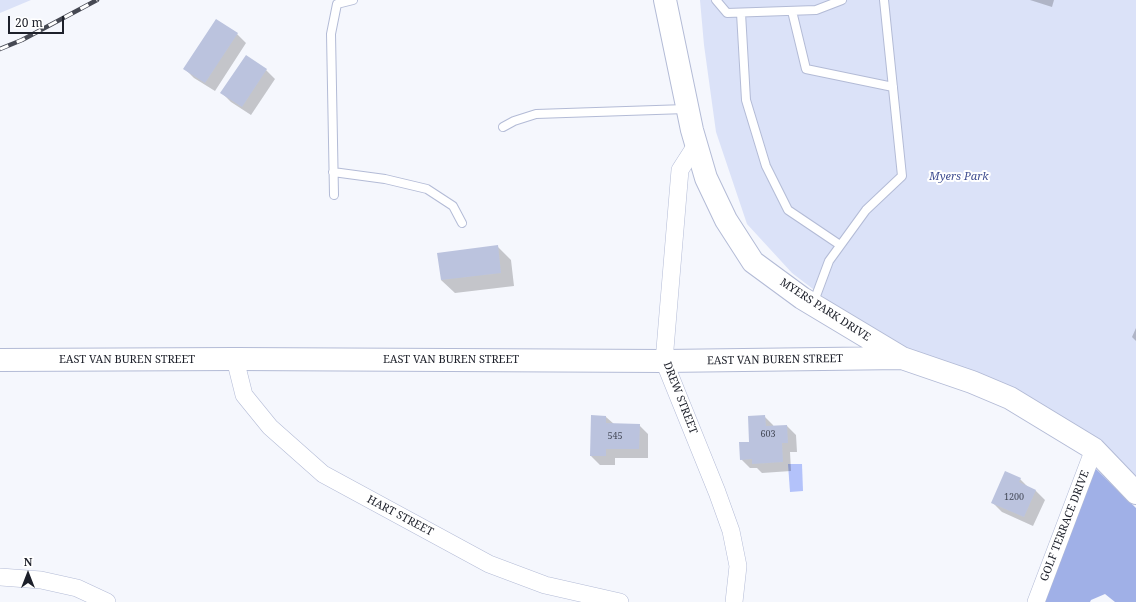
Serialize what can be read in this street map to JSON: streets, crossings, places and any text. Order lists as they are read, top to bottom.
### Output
{
  "streets": {
    "street": [
      "MYERS PARK DRIVE",
      "EAST VAN BUREN STREET",
      "DREW STREET",
      "HART STREET",
      "GOLF TERRACE DRIVE"
    ]
  },
  "crossings": [
    ["MYERS PARK DRIVE", "EAST VAN BUREN STREET"],
    ["MYERS PARK DRIVE", "DREW STREET"],
    ["MYERS PARK DRIVE", "GOLF TERRACE DRIVE"],
    ["EAST VAN BUREN STREET", "DREW STREET"],
    ["EAST VAN BUREN STREET", "HART STREET"]
  ],
  "parks": ["Myers Park"],
  "house_numbers": ["603", "545", "1200"],
  "scale_bar": "20 m",
  "north": "top"
}
